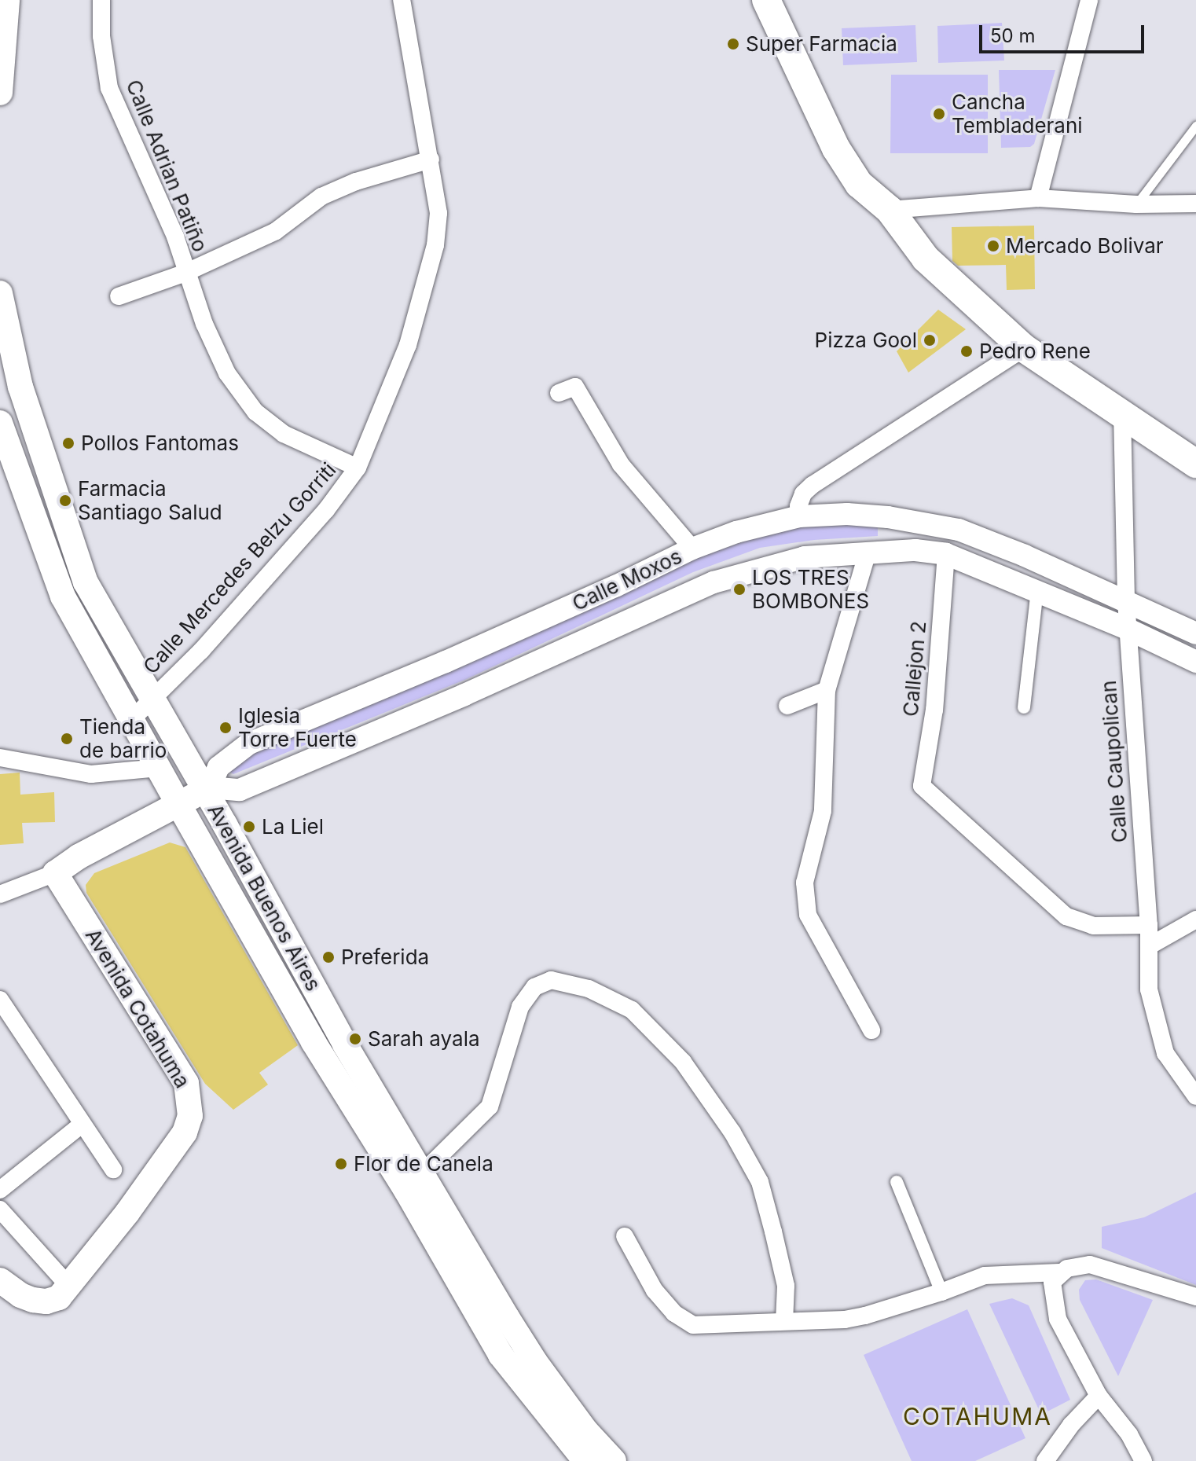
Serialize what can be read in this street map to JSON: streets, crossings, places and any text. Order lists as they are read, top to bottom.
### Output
{
  "streets": {
    "main road": ["Calle Moxos", "Avenida Buenos Aires", "Avenida Cotahuma"],
    "street": [
      "Calle Adrian Patiño",
      "Calle Mercedes Belzu Gorriti",
      "Callejon 2",
      "Calle Caupolican"
    ]
  },
  "crossings": [
    ["Calle Adrian Patiño", "Calle Mercedes Belzu Gorriti"],
    ["Calle Mercedes Belzu Gorriti", "Avenida Buenos Aires"],
    ["Calle Moxos", "Callejon 2"],
    ["Calle Moxos", "Calle Caupolican"],
    ["Calle Moxos", "Avenida Buenos Aires"],
    ["Callejon 2", "Calle Caupolican"]
  ],
  "districts": ["COTAHUMA"],
  "places": [
    "Super Farmacia",
    "Cancha Tembladerani",
    "Mercado Bolivar",
    "Pizza Gool",
    "Pedro Rene",
    "Pollos Fantomas",
    "Farmacia Santiago Salud",
    "LOS TRES BOMBONES",
    "Iglesia Torre Fuerte",
    "Tienda de barrio",
    "La Liel",
    "Preferida",
    "Sarah ayala",
    "Flor de Canela"
  ],
  "scale_bar": "50 m"
}
